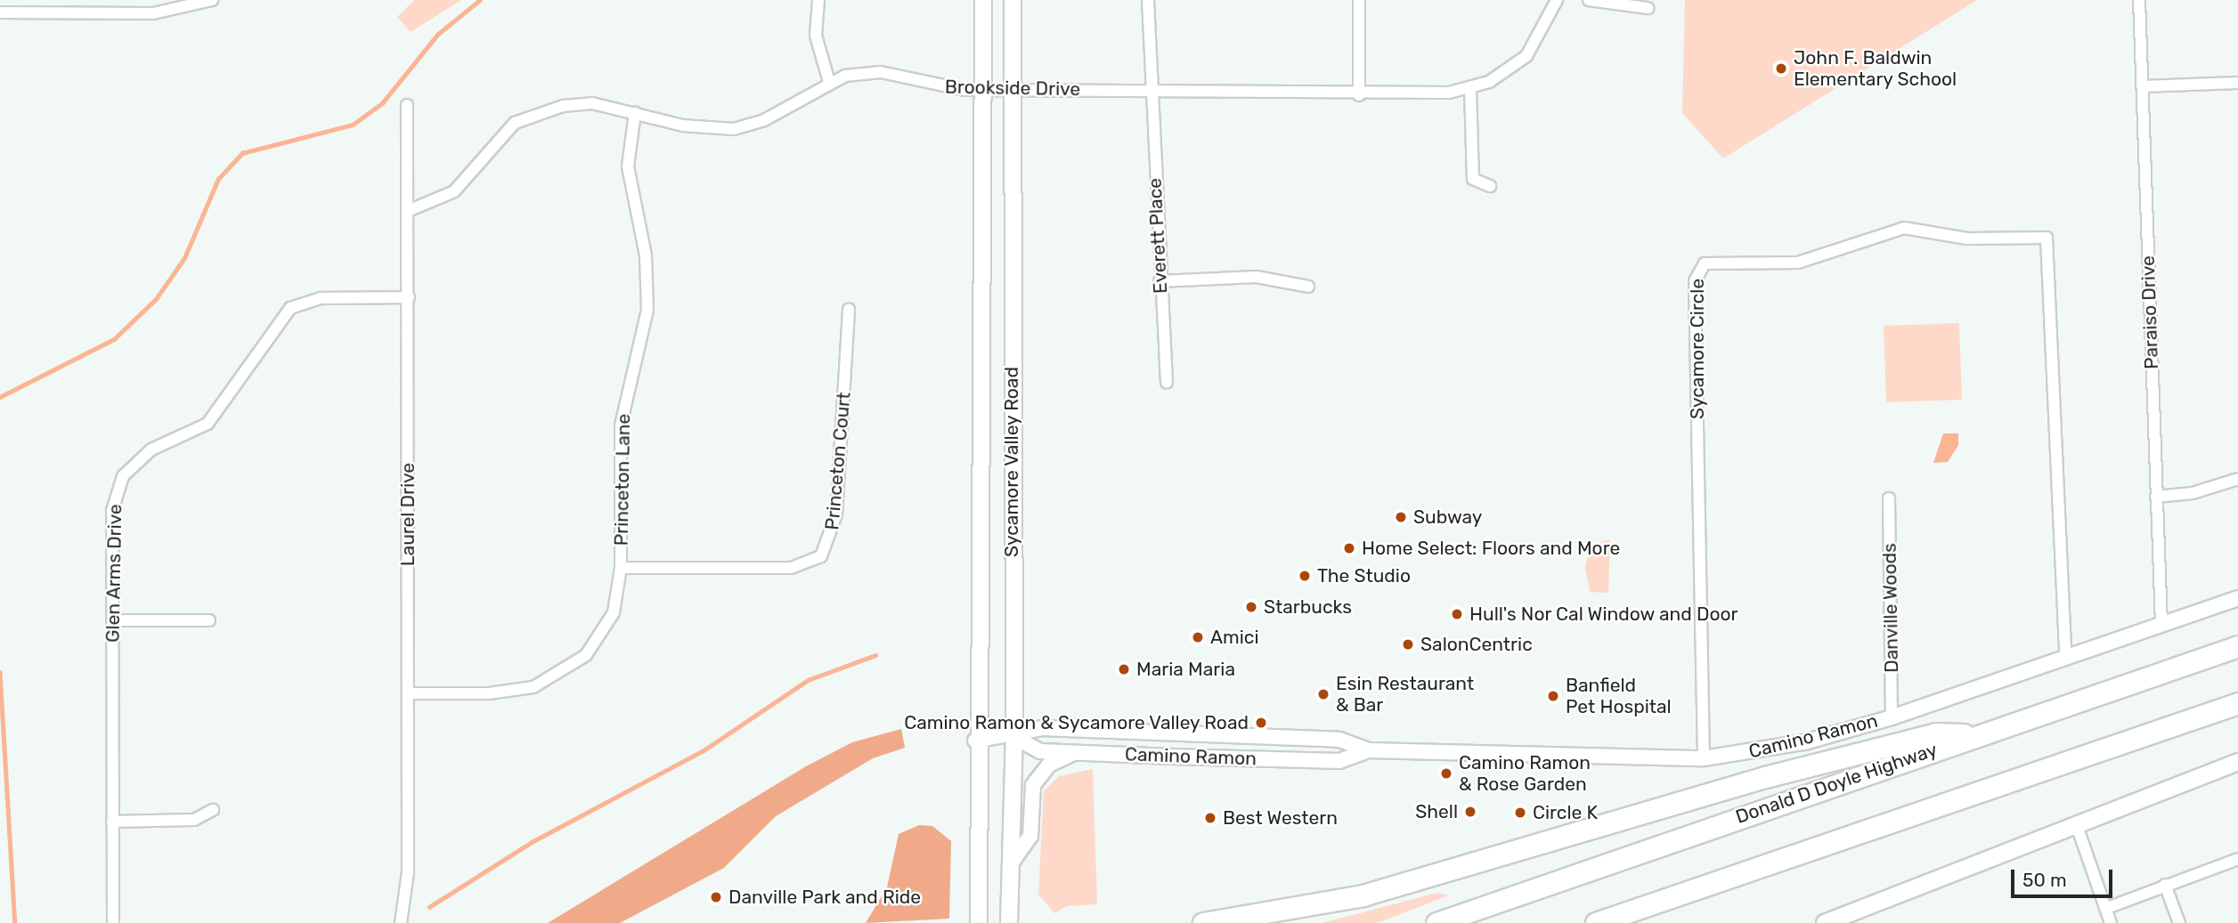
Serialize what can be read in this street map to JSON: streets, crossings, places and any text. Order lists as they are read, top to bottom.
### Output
{
  "streets": {
    "highway": ["Donald D Doyle Highway"],
    "main road": ["Sycamore Valley Road"],
    "street": [
      "Brookside Drive",
      "Everett Place",
      "Paraiso Drive",
      "Sycamore Circle",
      "Princeton Court",
      "Princeton Lane",
      "Laurel Drive",
      "Glen Arms Drive",
      "Danville Woods",
      "Camino Ramon"
    ]
  },
  "crossings": [
    ["Brookside Drive", "Everett Place"],
    ["Brookside Drive", "Sycamore Valley Road"],
    ["Brookside Drive", "Princeton Lane"],
    ["Brookside Drive", "Laurel Drive"],
    ["Paraiso Drive", "Camino Ramon"],
    ["Sycamore Circle", "Camino Ramon"],
    ["Princeton Court", "Princeton Lane"],
    ["Sycamore Valley Road", "Camino Ramon"],
    ["Princeton Lane", "Laurel Drive"],
    ["Laurel Drive", "Glen Arms Drive"],
    ["Danville Woods", "Camino Ramon"]
  ],
  "places": [
    "John F. Baldwin Elementary School",
    "Subway",
    "Home Select: Floors and More",
    "The Studio",
    "Starbucks",
    "Hull's Nor Cal Window and Door",
    "Amici",
    "SalonCentric",
    "Maria Maria",
    "Esin Restaurant & Bar",
    "Banfield Pet Hospital",
    "Camino Ramon & Sycamore Valley Road",
    "Camino Ramon & Rose Garden",
    "Shell",
    "Circle K",
    "Best Western",
    "Danville Park and Ride"
  ],
  "scale_bar": "50 m"
}
